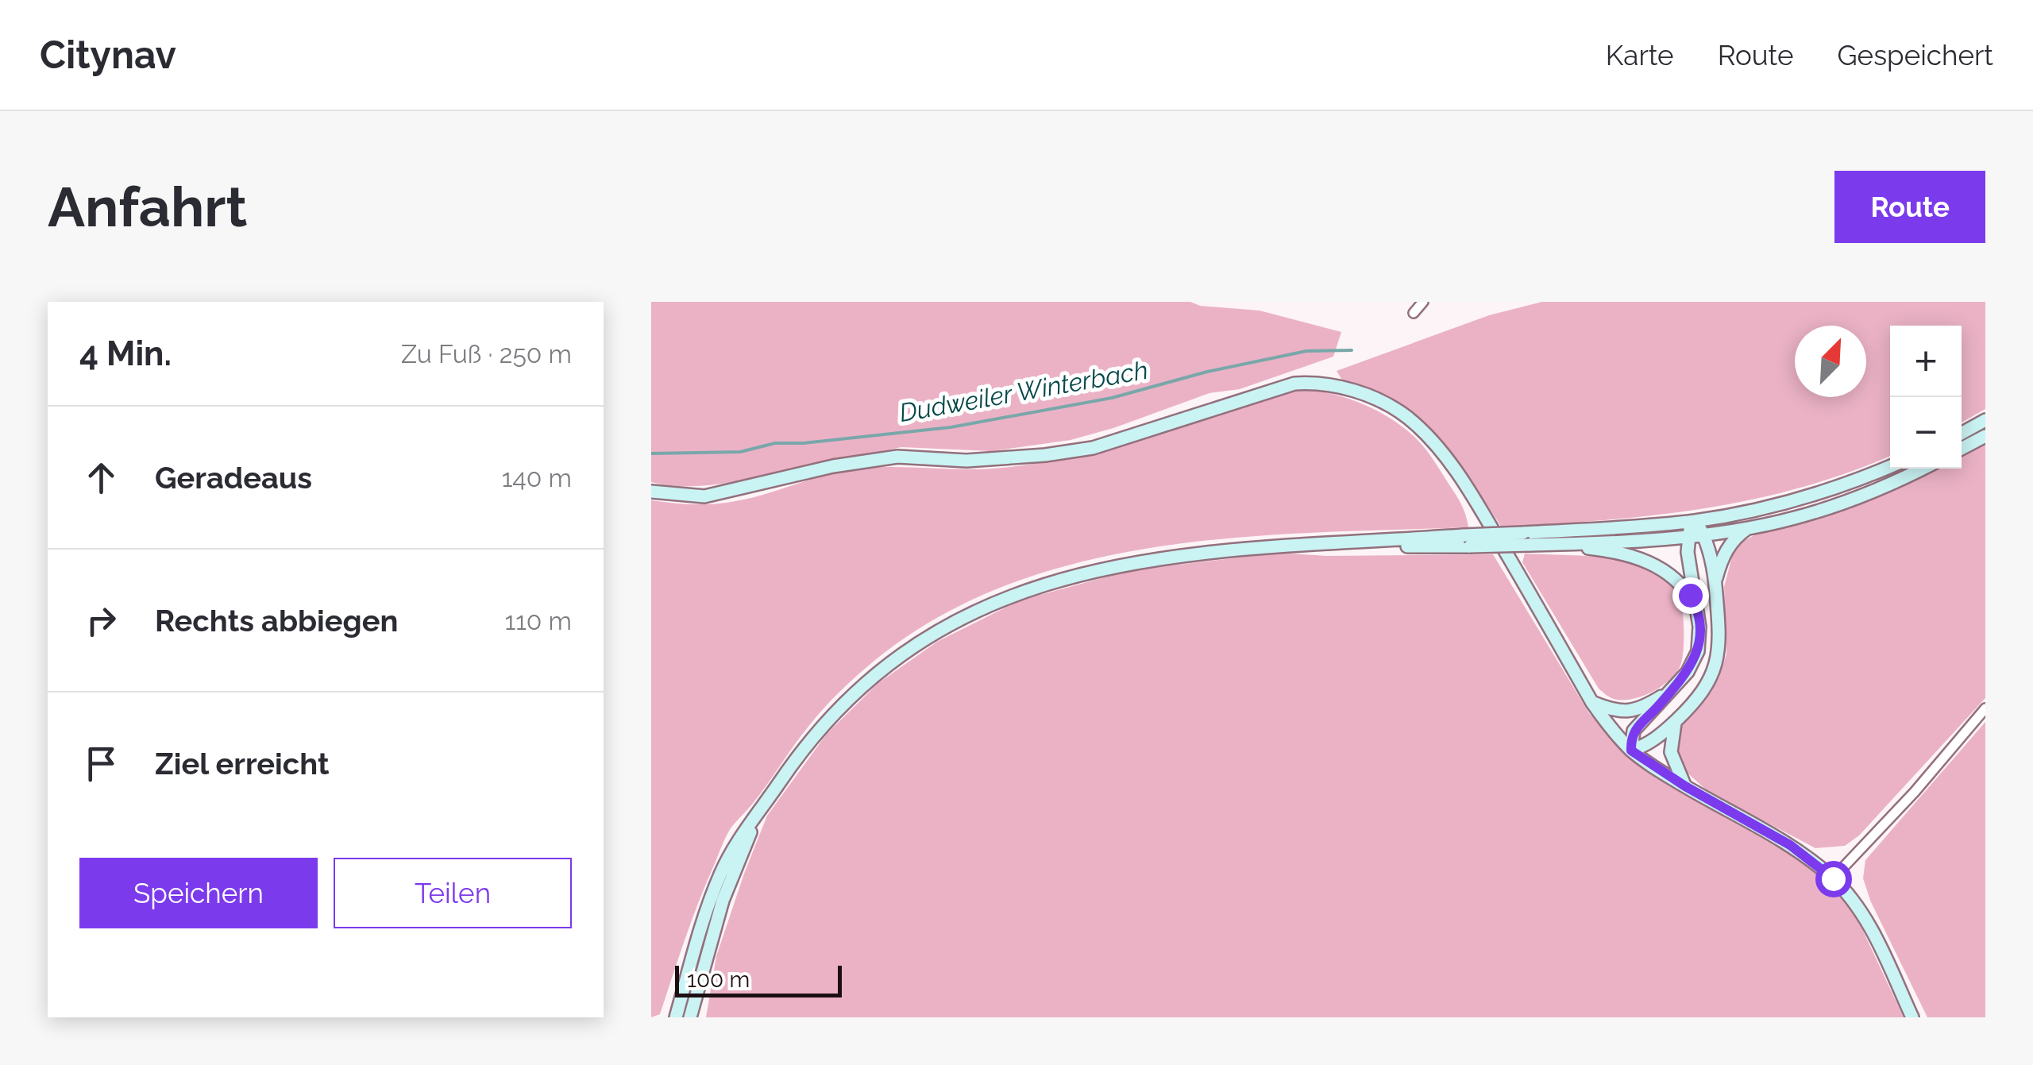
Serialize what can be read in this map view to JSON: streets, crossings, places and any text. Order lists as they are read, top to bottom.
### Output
{
  "water": ["Dudweiler Winterbach"],
  "scale_bar": "100 m",
  "north": "top right",
  "page": {
    "header": "Citynav",
    "nav": ["Karte", "Route", "Gespeichert"],
    "buttons": [
      "Route",
      ["Speichern", "Teilen"]
    ],
    "title": "Anfahrt",
    "heading": ["4 Min.", "Zu Fuß · 250 m"],
    "map_buttons": ["+", "−"],
    "list": [
      ["Geradeaus", "140 m"],
      ["Rechts abbiegen", "110 m"],
      "Ziel erreicht"
    ],
    "scale": "100 m"
  }
}
